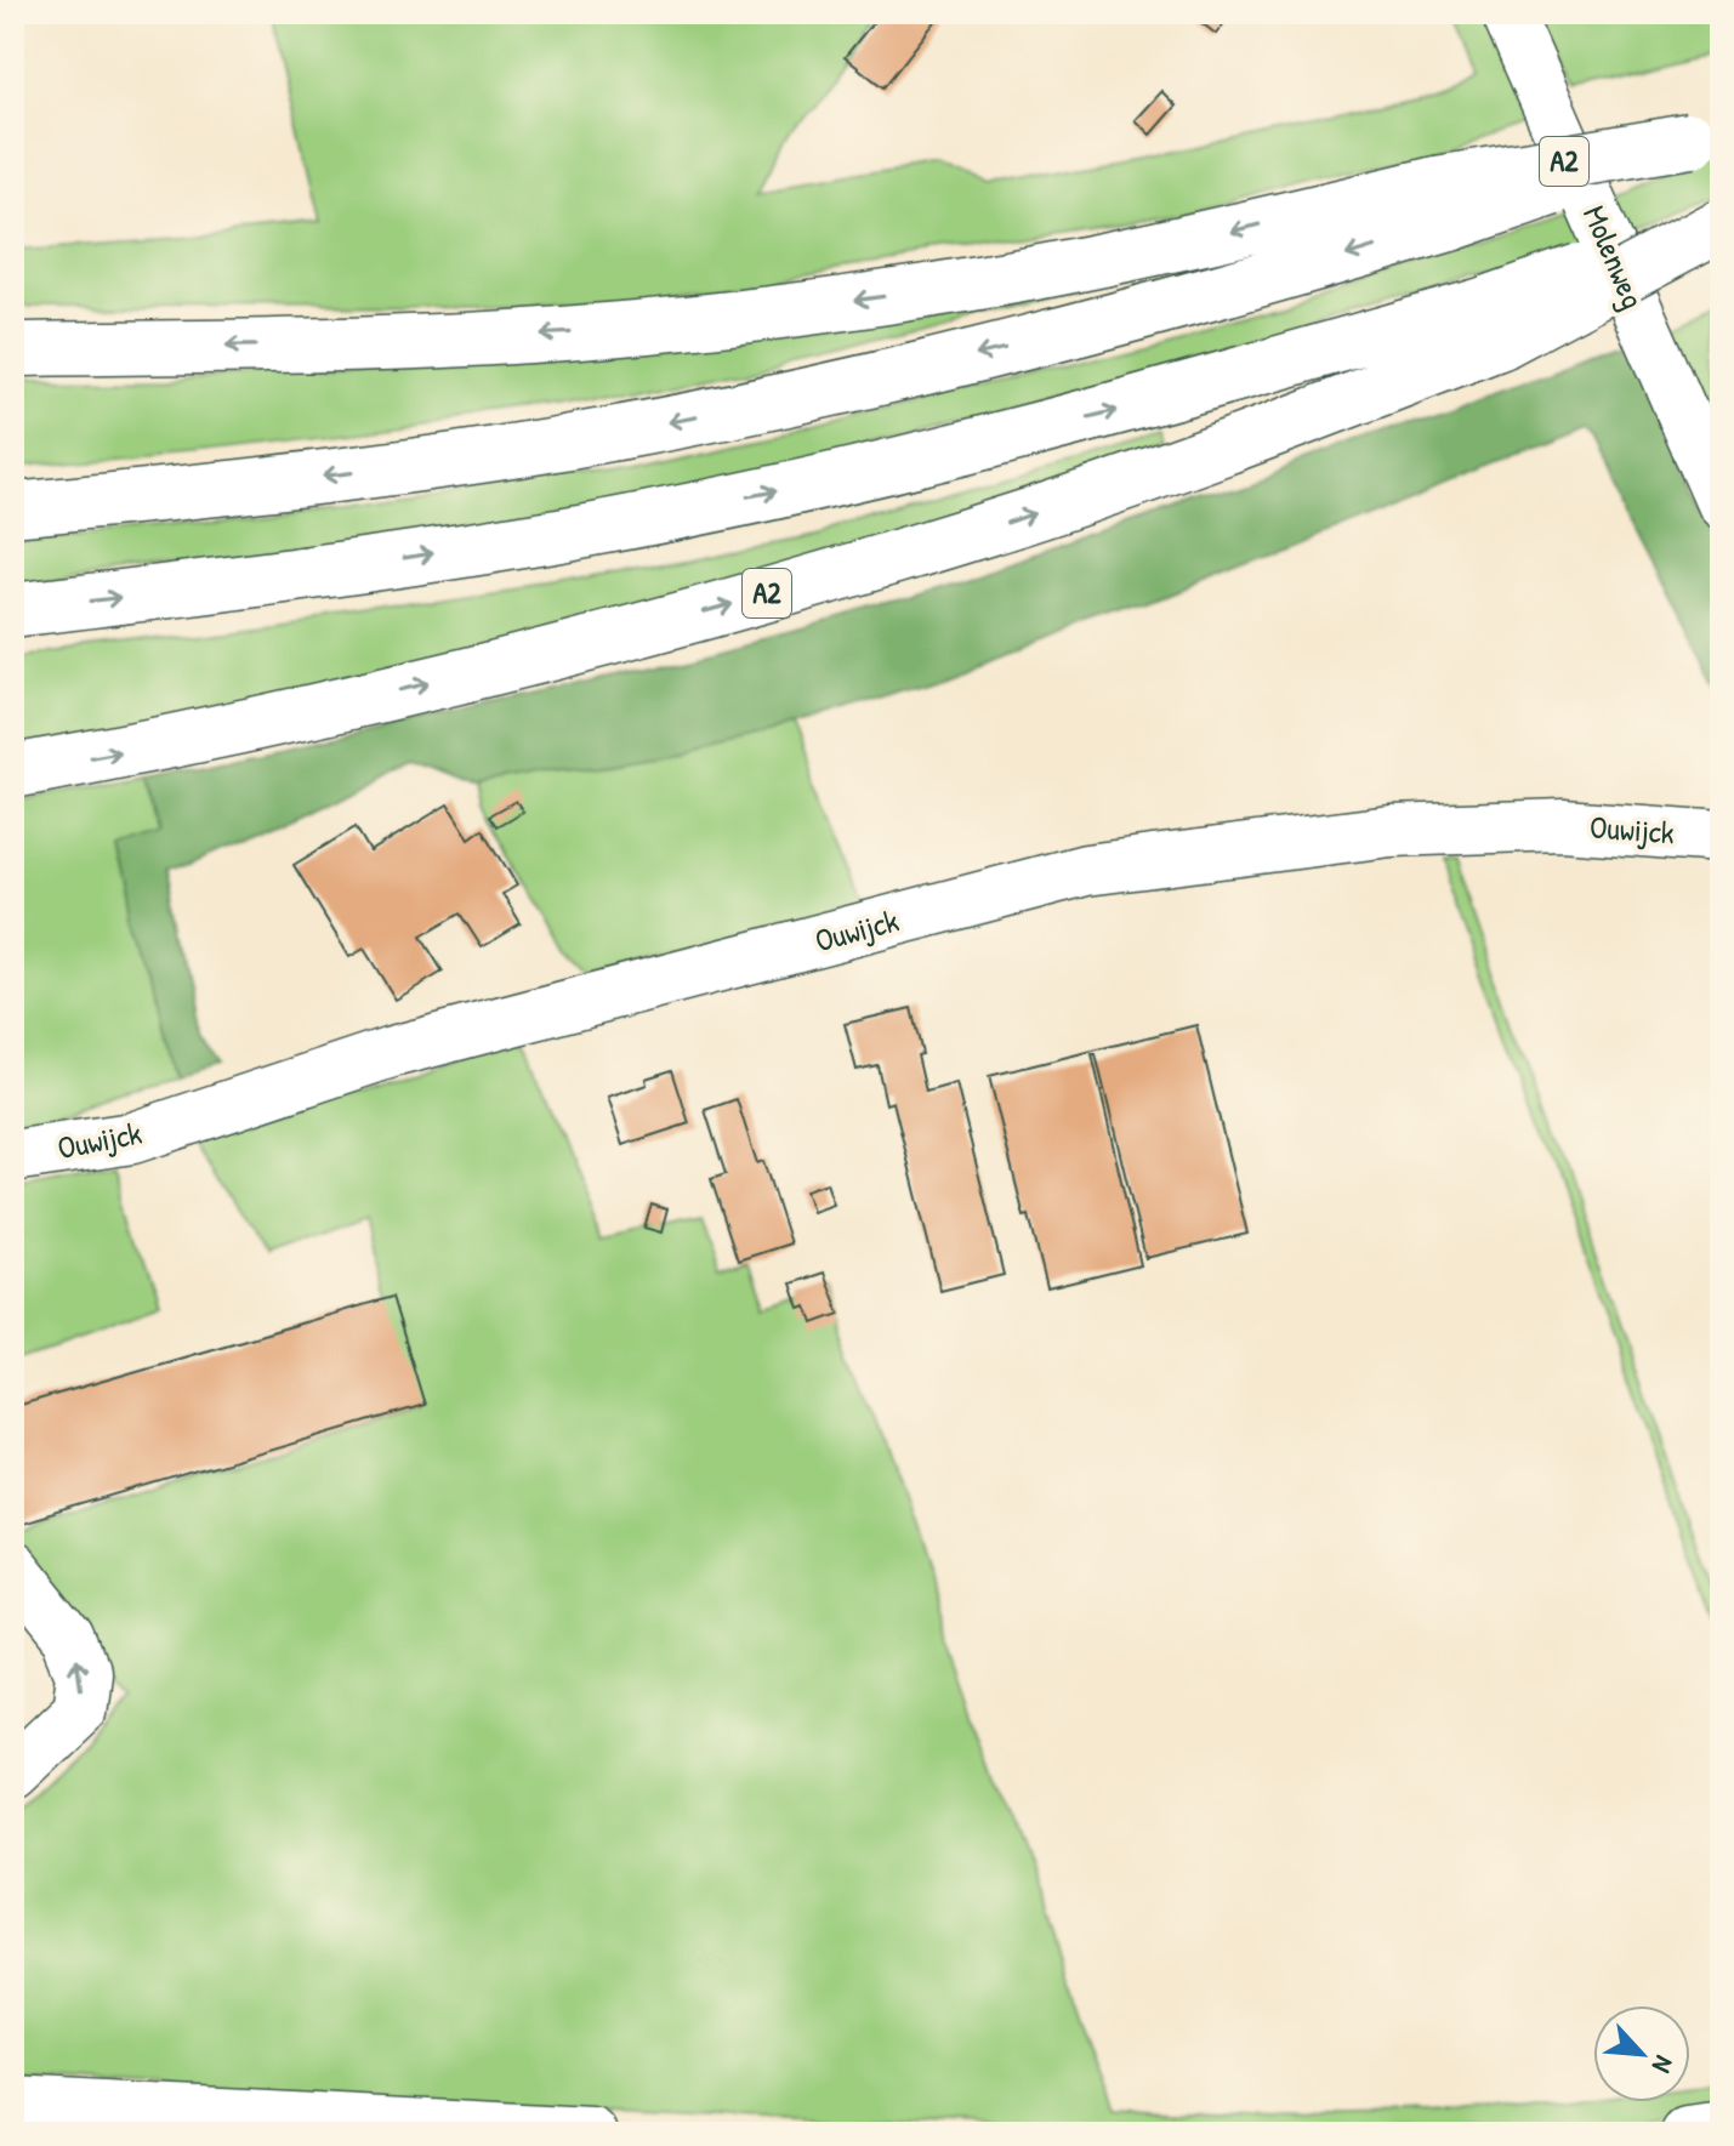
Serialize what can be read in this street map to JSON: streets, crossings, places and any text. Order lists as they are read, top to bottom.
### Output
{
  "streets": {
    "highway": ["A2"],
    "street": ["Molenweg", "Ouwijck"]
  },
  "north": "bottom right"
}
